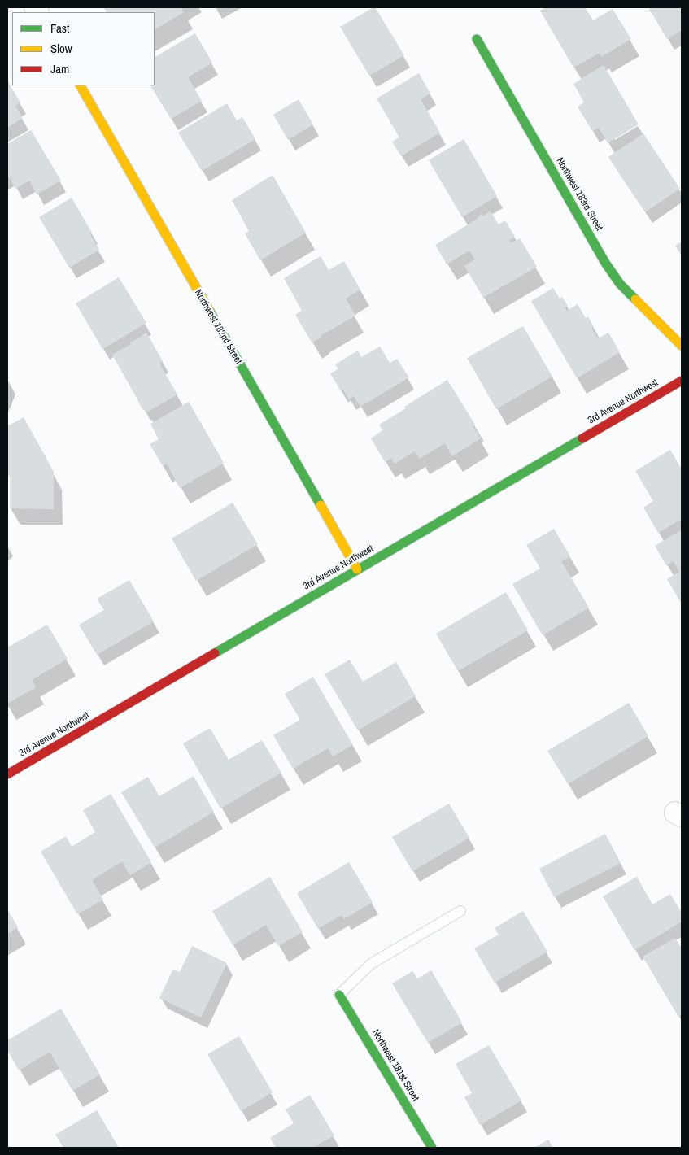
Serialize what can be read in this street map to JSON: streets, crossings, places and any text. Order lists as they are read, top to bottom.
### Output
{
  "streets": {
    "street": [
      "Northwest 183rd Street",
      "Northwest 182nd Street",
      "3rd Avenue Northwest",
      "Northwest 181st Street"
    ]
  },
  "crossings": [
    ["Northwest 182nd Street", "3rd Avenue Northwest"]
  ],
  "legend": ["Fast", "Slow", "Jam"]
}
